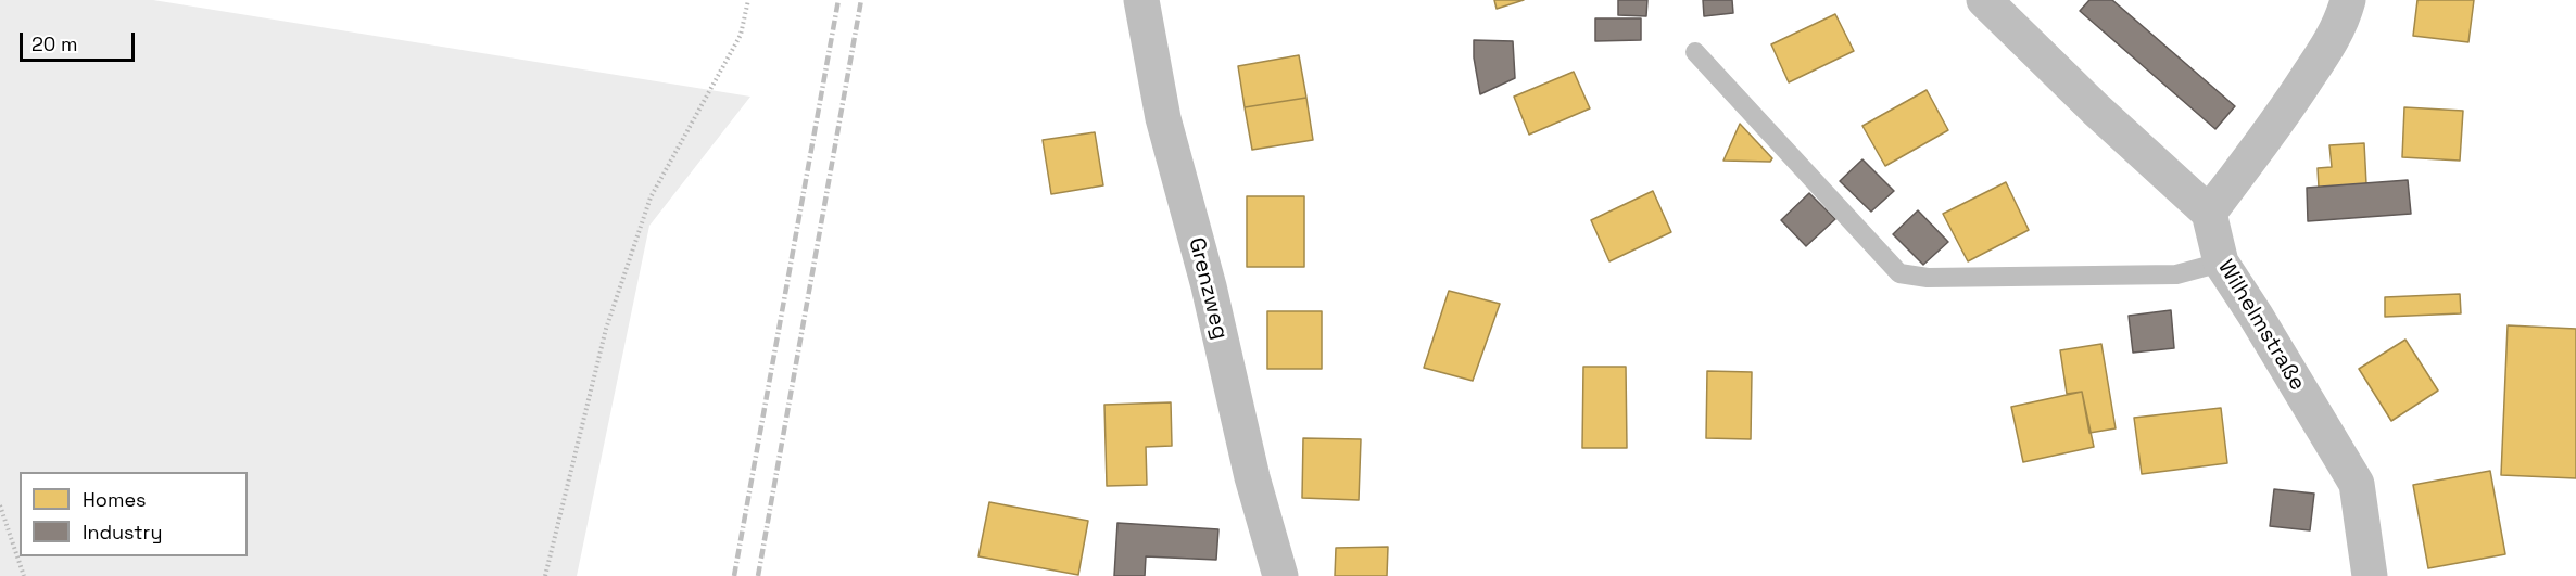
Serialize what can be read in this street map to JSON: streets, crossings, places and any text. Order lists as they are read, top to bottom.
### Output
{
  "streets": {
    "street": ["Grenzweg", "Wilhelmstraße"]
  },
  "legend": ["Homes", "Industry"],
  "scale_bar": "20 m"
}
